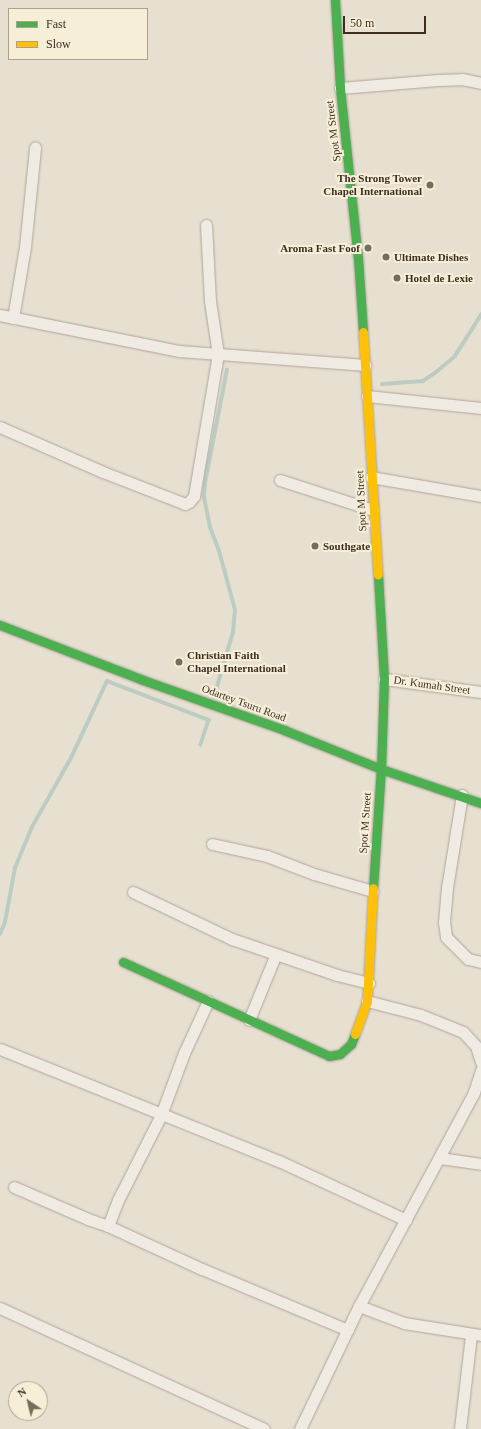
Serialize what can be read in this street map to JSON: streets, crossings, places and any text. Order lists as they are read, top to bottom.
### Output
{
  "streets": {
    "street": ["Spot M Street", "Dr. Kumah Street", "Odartey Tsuru Road"]
  },
  "crossings": [
    ["Spot M Street", "Dr. Kumah Street"],
    ["Spot M Street", "Odartey Tsuru Road"]
  ],
  "places": [
    "The Strong Tower Chapel International",
    "Aroma Fast Foof",
    "Ultimate Dishes",
    "Hotel de Lexie",
    "Southgate",
    "Christian Faith Chapel International"
  ],
  "legend": ["Fast", "Slow"],
  "scale_bar": "50 m",
  "north": "top left"
}
